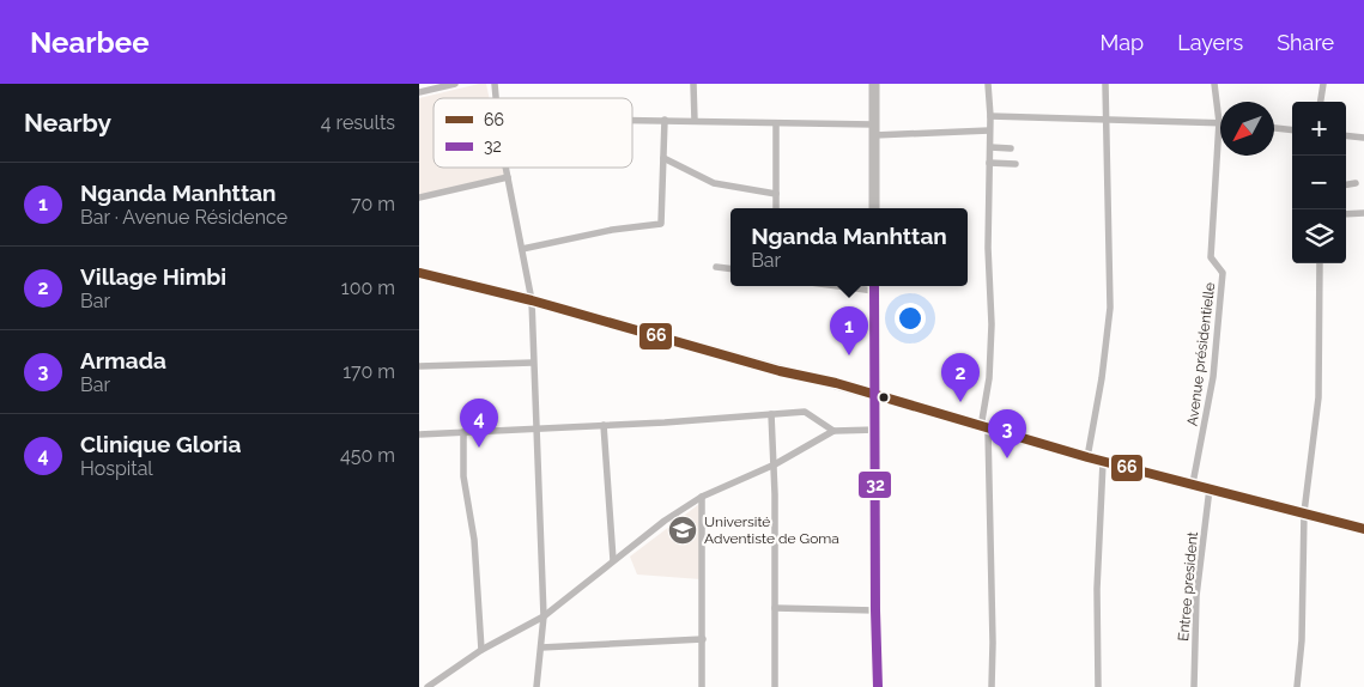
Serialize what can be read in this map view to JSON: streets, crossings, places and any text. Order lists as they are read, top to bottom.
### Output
{
  "streets": {
    "street": ["Avenue présidentielle", "Entree president"]
  },
  "places": {
    "school or university": ["Université Adventiste de Goma"]
  },
  "lines": ["transit line 66", "transit line 32"],
  "legend": ["66", "32"],
  "north": "bottom left",
  "page": {
    "header": "Nearbee",
    "nav": ["Map", "Layers", "Share"],
    "heading": ["Nearby", "4 results"],
    "map_buttons": ["+", "−"],
    "list": [
      {
        "mark": "1",
        "name": "Nganda Manhttan",
        "note": "Bar · Avenue Résidence",
        "value": "70 m"
      },
      {
        "mark": "2",
        "name": "Village Himbi",
        "note": "Bar",
        "value": "100 m"
      },
      {
        "mark": "3",
        "name": "Armada",
        "note": "Bar",
        "value": "170 m"
      },
      {
        "mark": "4",
        "name": "Clinique Gloria",
        "note": "Hospital",
        "value": "450 m"
      }
    ],
    "popup": ["Nganda Manhttan", "Bar"],
    "pins": [
      "1",
      "2",
      "4",
      "3"
    ]
  }
}
